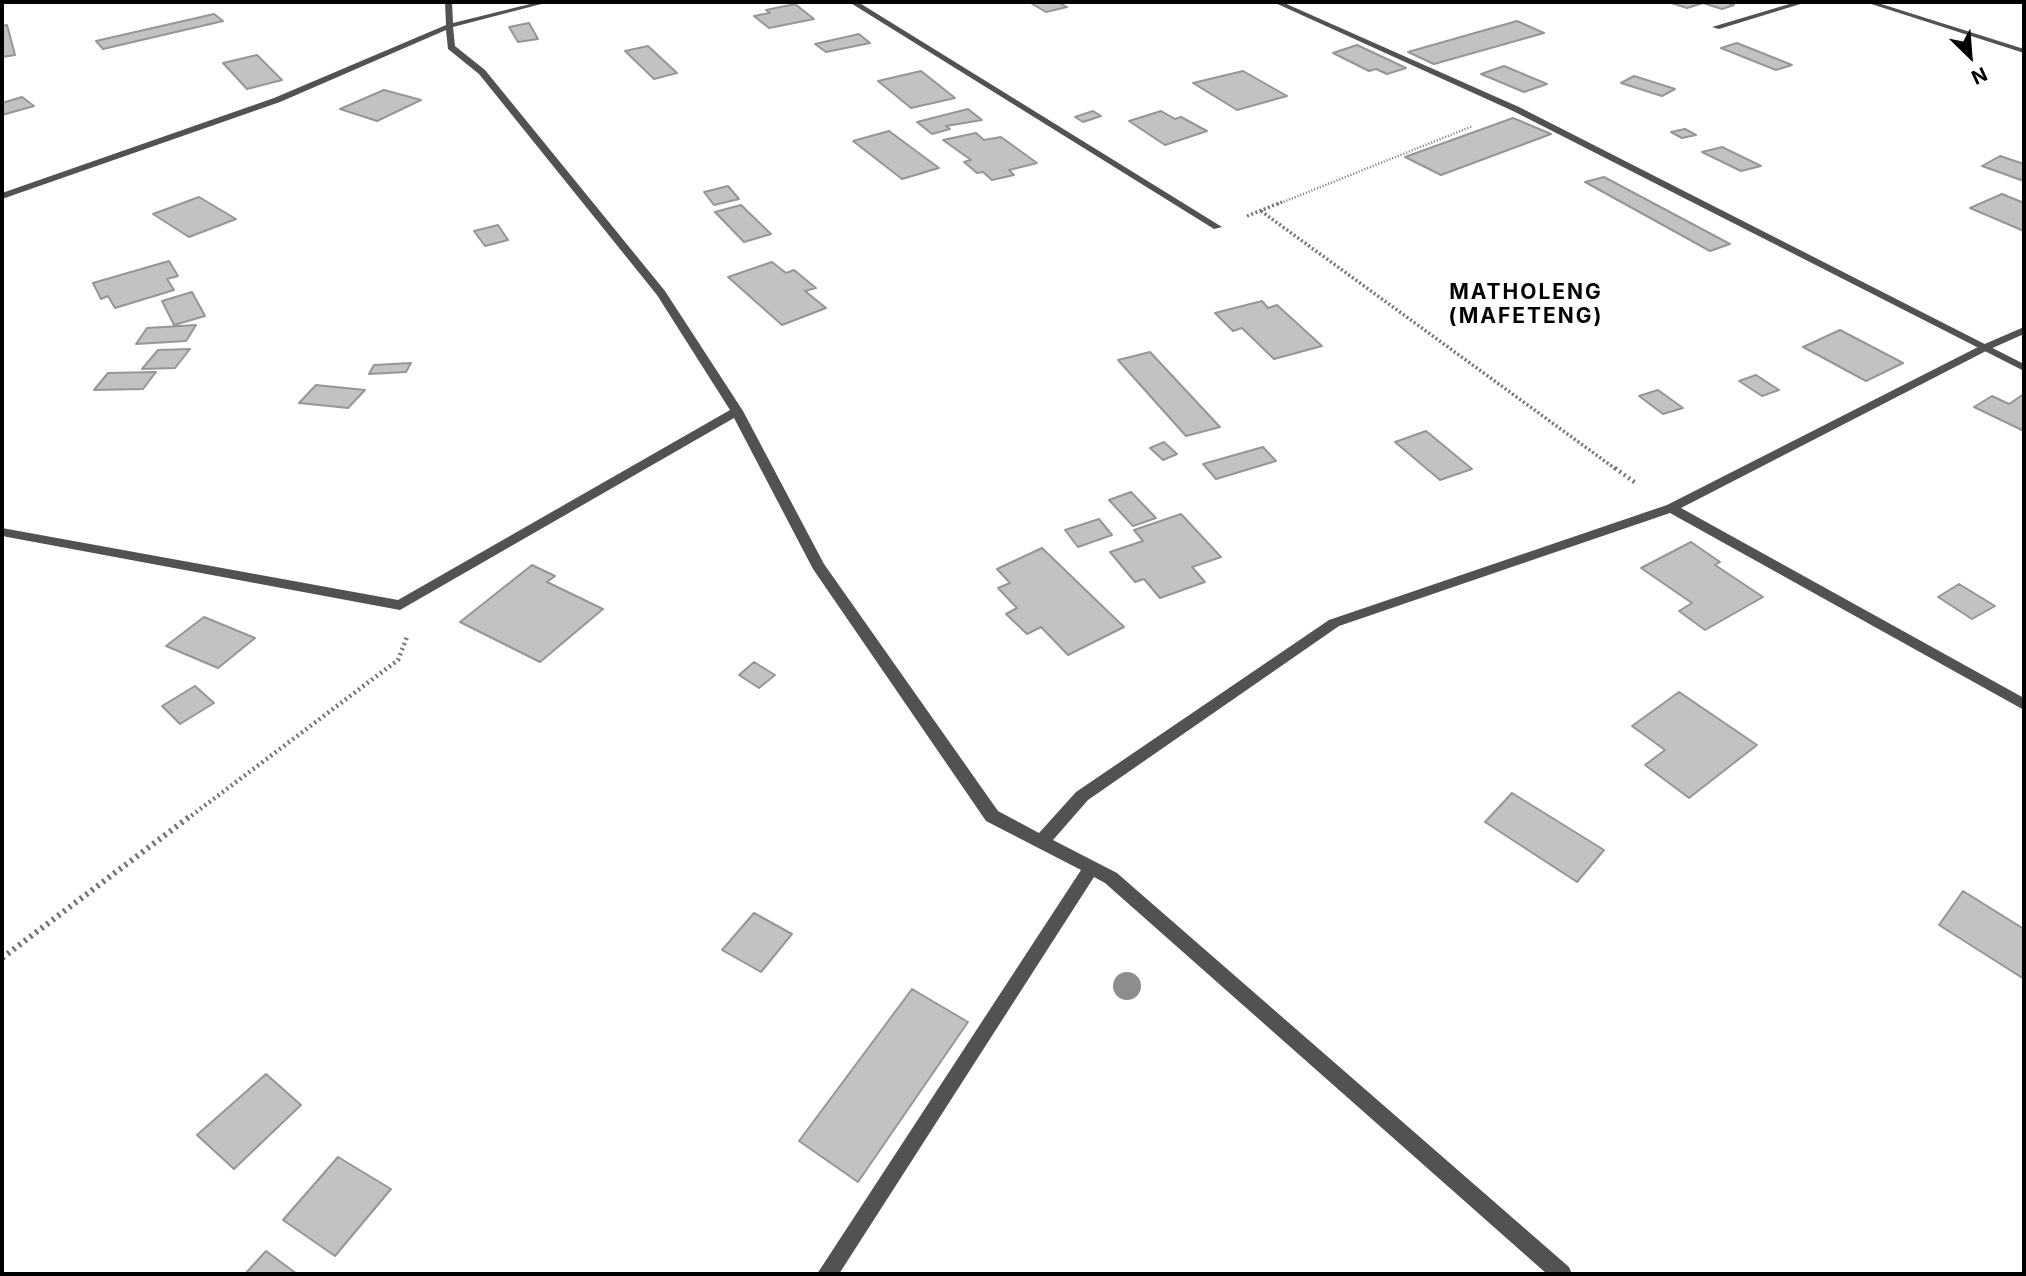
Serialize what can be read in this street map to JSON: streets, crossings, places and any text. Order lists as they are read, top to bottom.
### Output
{
  "districts": ["MATHOLENG (MAFETENG)"],
  "north": "bottom right"
}
